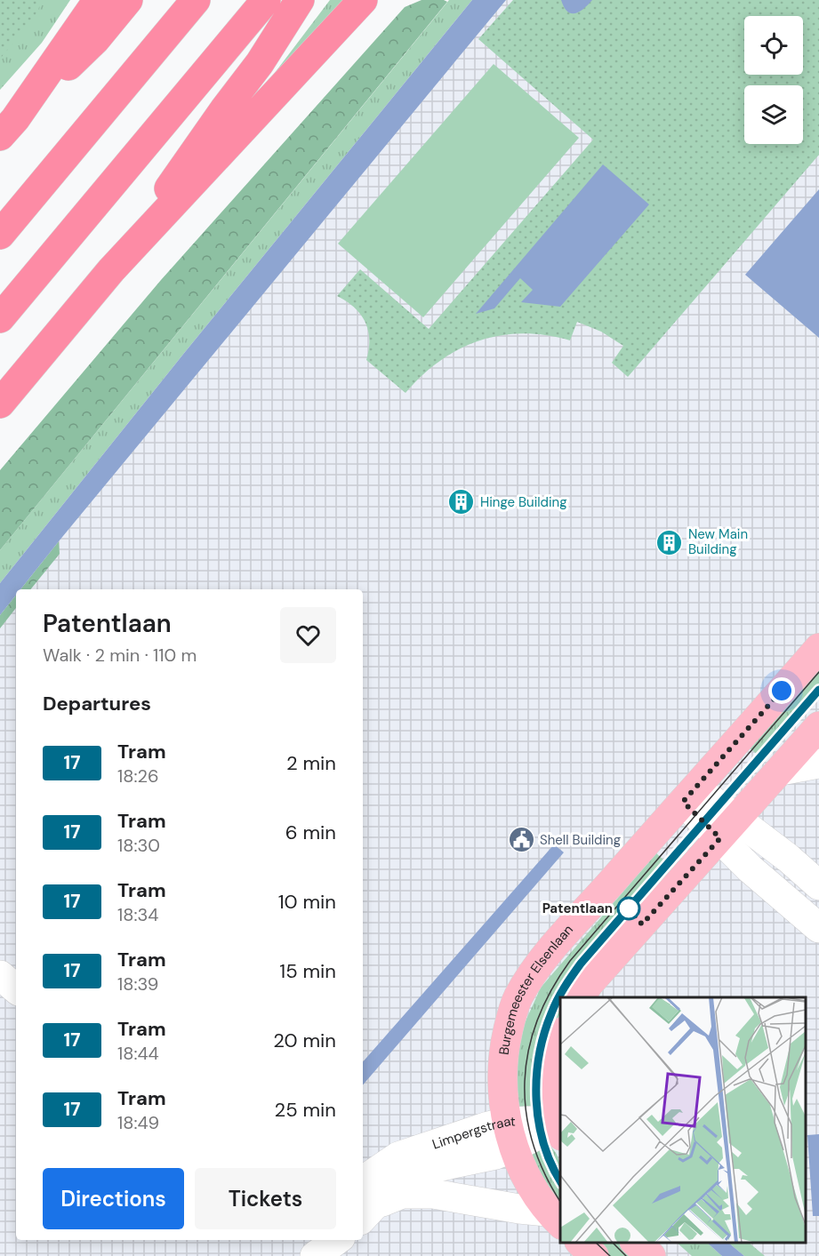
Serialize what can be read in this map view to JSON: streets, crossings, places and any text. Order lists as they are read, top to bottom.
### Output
{
  "streets": {
    "main road": ["Burgemeester Elsenlaan"],
    "street": ["Limpergstraat"]
  },
  "crossings": [
    ["Burgemeester Elsenlaan", "Limpergstraat"]
  ],
  "places": {
    "building": ["Hinge Building", "New Main Building"],
    "public building": ["Shell Building"],
    "other": ["Patentlaan"]
  },
  "lines": ["tram line 17"],
  "page": {
    "heading": [
      ["Patentlaan", "Walk · 2 min · 110 m"],
      "Departures"
    ],
    "list": [
      {
        "mark": "17",
        "name": "Tram",
        "note": "18:26",
        "value": "2 min"
      },
      {
        "mark": "17",
        "name": "Tram",
        "note": "18:30",
        "value": "6 min"
      },
      {
        "mark": "17",
        "name": "Tram",
        "note": "18:34",
        "value": "10 min"
      },
      {
        "mark": "17",
        "name": "Tram",
        "note": "18:39",
        "value": "15 min"
      },
      {
        "mark": "17",
        "name": "Tram",
        "note": "18:44",
        "value": "20 min"
      },
      {
        "mark": "17",
        "name": "Tram",
        "note": "18:49",
        "value": "25 min"
      }
    ],
    "buttons": ["Directions", "Tickets"]
  }
}
